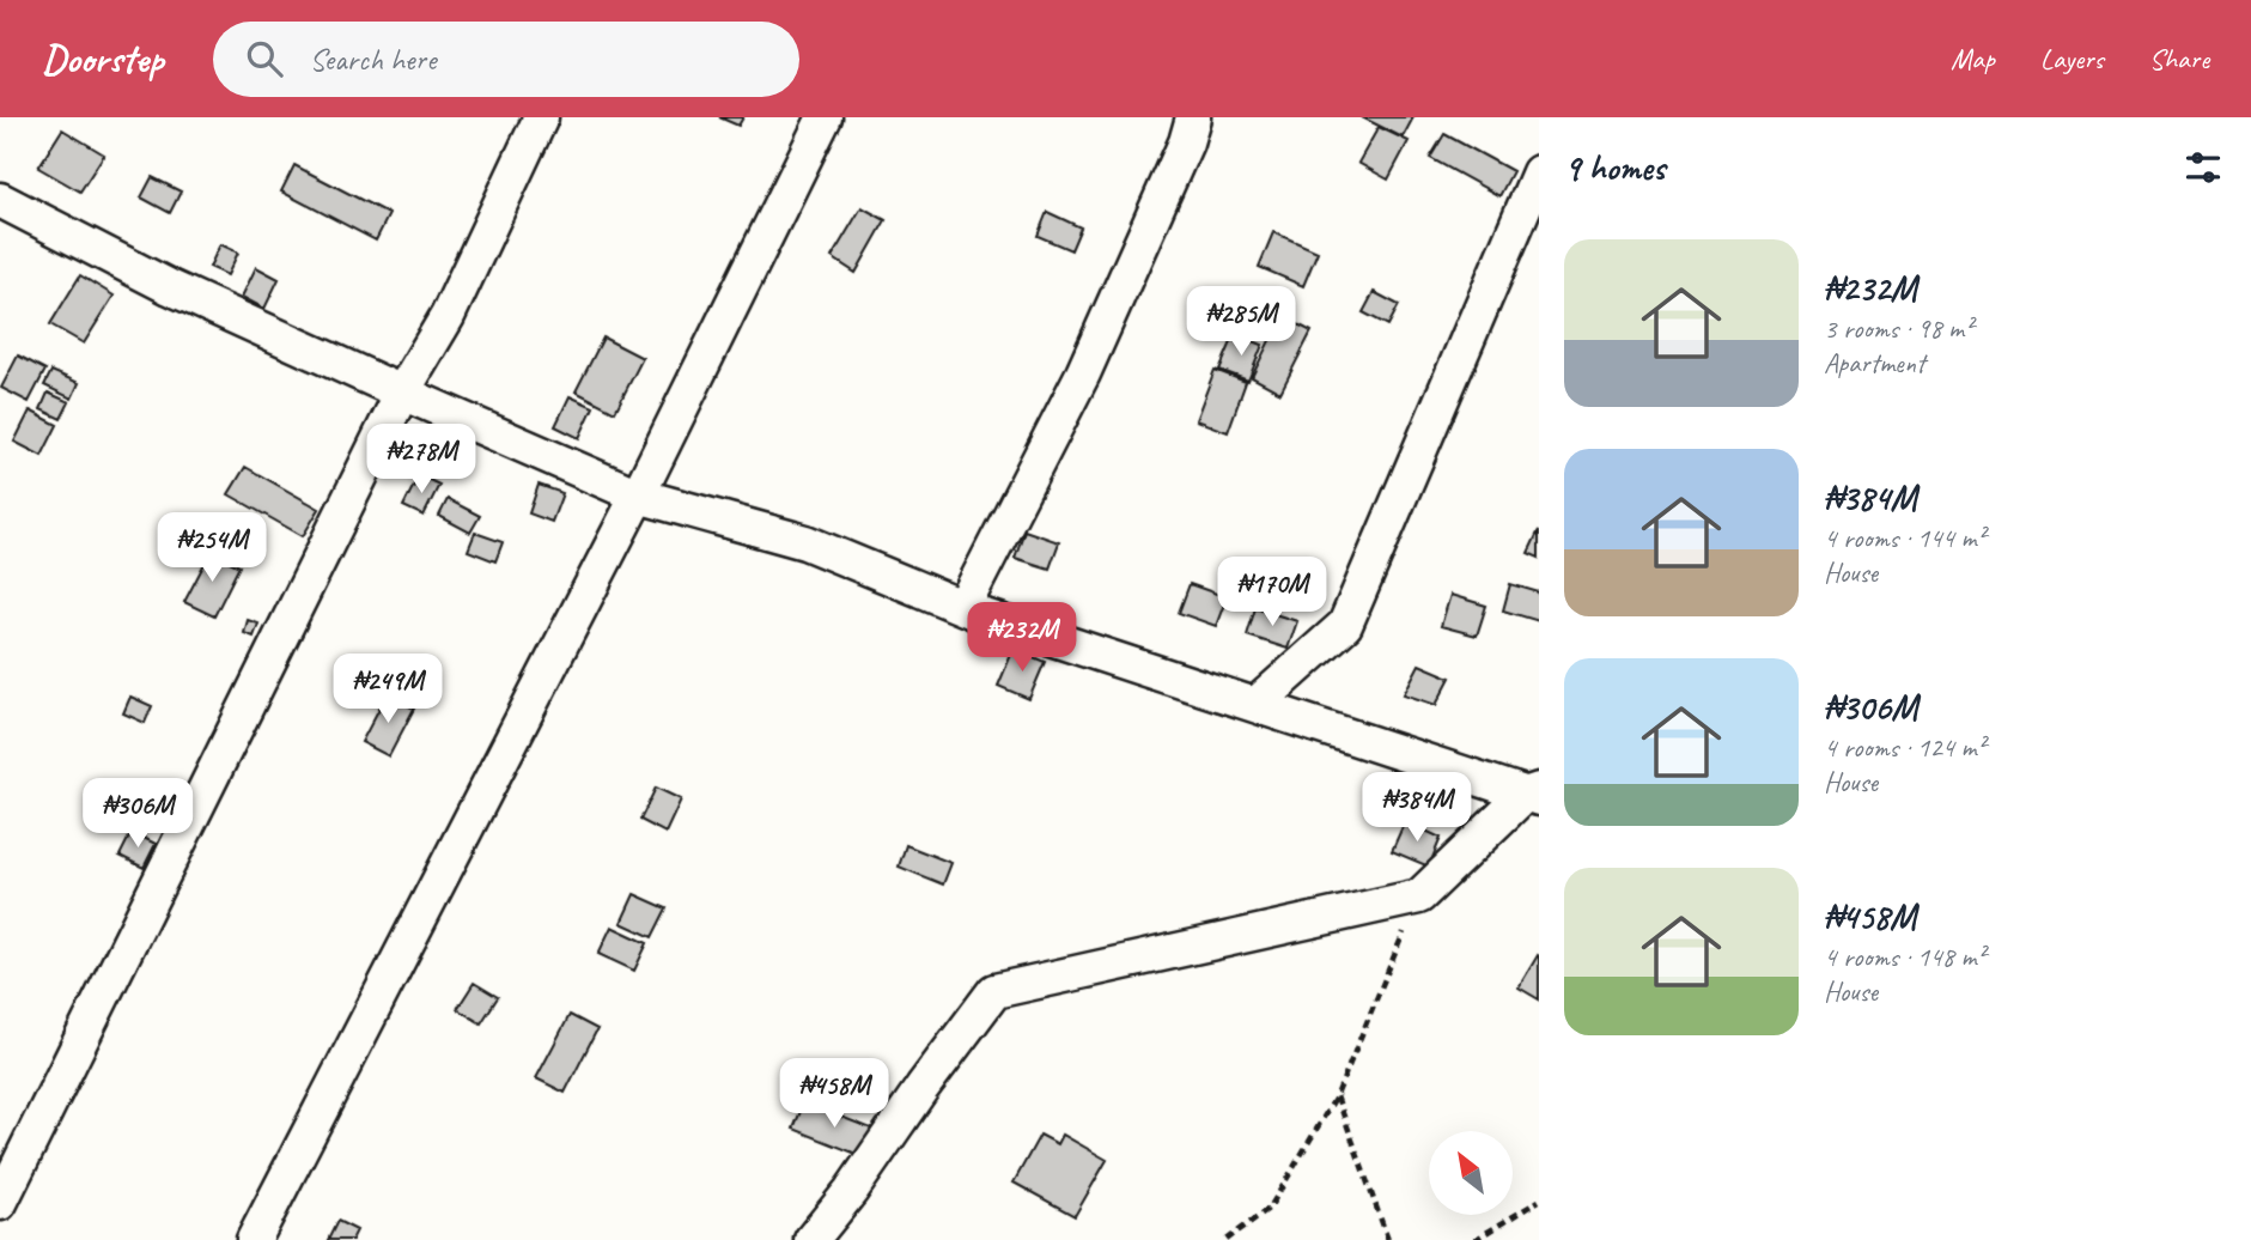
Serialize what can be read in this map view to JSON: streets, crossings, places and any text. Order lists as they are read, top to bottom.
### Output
{
  "north": "top left",
  "page": {
    "header": "Doorstep",
    "search": "Search here",
    "nav": ["Map", "Layers", "Share"],
    "heading": "9 homes",
    "list": [
      {
        "name": "₦232M",
        "note": "3 rooms · 98 m² · Apartment"
      },
      {
        "name": "₦384M",
        "note": "4 rooms · 144 m² · House"
      },
      {
        "name": "₦306M",
        "note": "4 rooms · 124 m² · House"
      },
      {
        "name": "₦458M",
        "note": "4 rooms · 148 m² · House"
      }
    ],
    "price": [
      "₦285M",
      "₦278M",
      "₦254M",
      "₦170M",
      "₦232M",
      "₦249M",
      "₦384M",
      "₦306M",
      "₦458M"
    ]
  }
}
